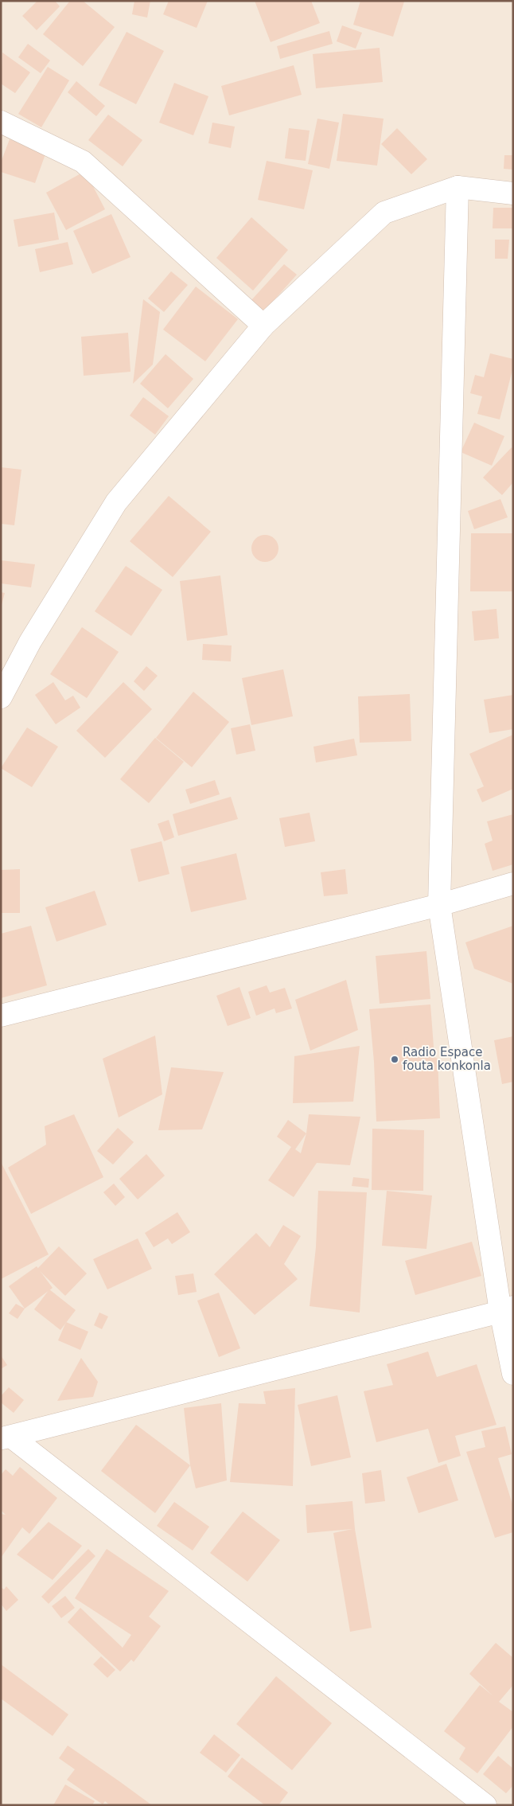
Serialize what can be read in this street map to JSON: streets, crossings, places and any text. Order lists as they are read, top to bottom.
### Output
{
  "places": ["Radio Espace fouta konkonla"]
}
